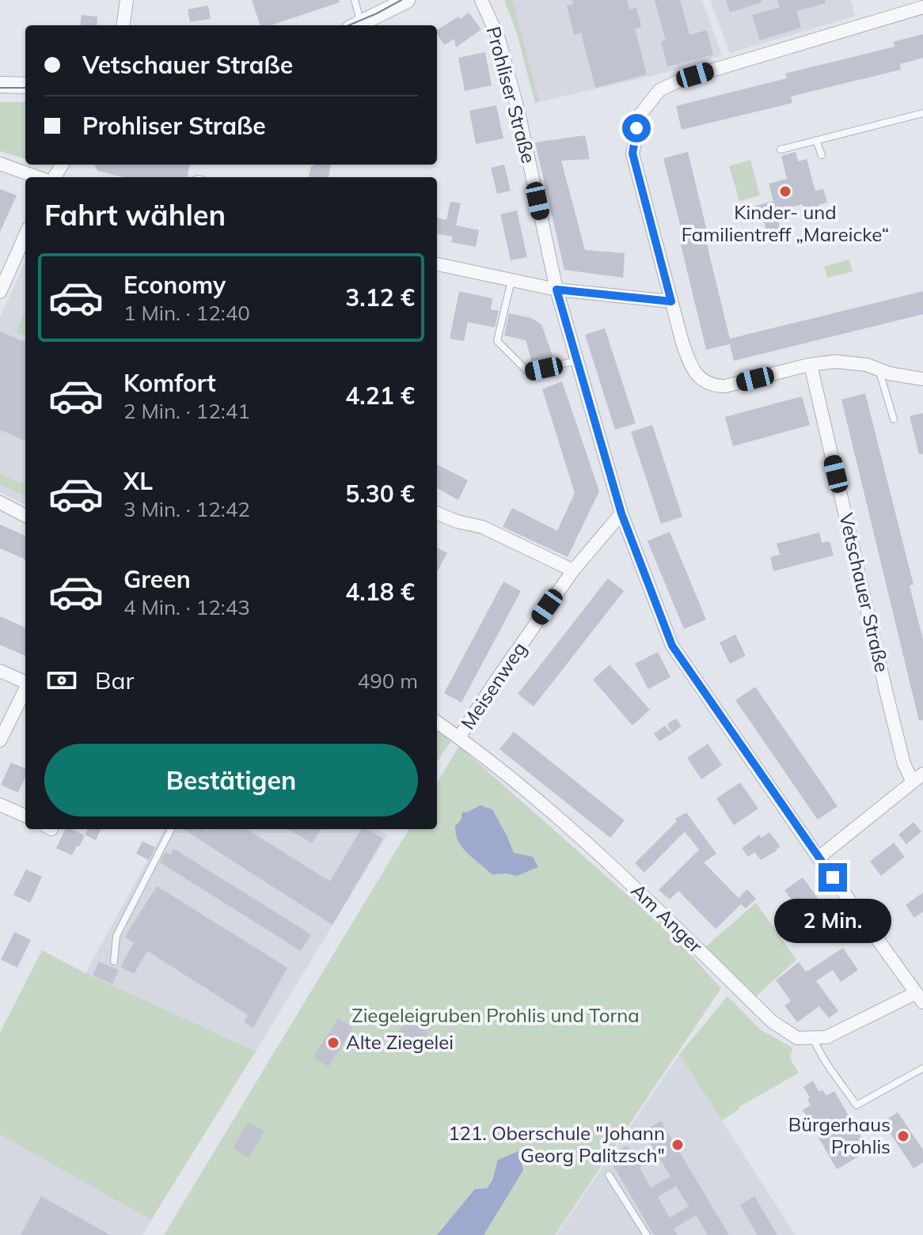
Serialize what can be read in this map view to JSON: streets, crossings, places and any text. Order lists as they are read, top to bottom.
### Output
{
  "streets": {
    "street": [
      "Prohliser Straße",
      "Vetschauer Straße",
      "Meisenweg",
      "Am Anger"
    ]
  },
  "crossings": [
    ["Prohliser Straße", "Meisenweg"],
    ["Meisenweg", "Am Anger"]
  ],
  "parks": ["Ziegeleigruben Prohlis und Torna"],
  "places": [
    "Kinder- und Familientreff „Mareicke“",
    "Alte Ziegelei",
    "Bürgerhaus Prohlis",
    "121. Oberschule \"Johann Georg Palitzsch\""
  ],
  "page": {
    "banner": ["Vetschauer Straße", "Prohliser Straße"],
    "heading": "Fahrt wählen",
    "list": [
      {
        "name": "Economy",
        "note": "1 Min. · 12:40",
        "value": "3.12 €"
      },
      {
        "name": "Komfort",
        "note": "2 Min. · 12:41",
        "value": "4.21 €"
      },
      {
        "name": "XL",
        "note": "3 Min. · 12:42",
        "value": "5.30 €"
      },
      {
        "name": "Green",
        "note": "4 Min. · 12:43",
        "value": "4.18 €"
      }
    ],
    "pay": ["Bar", "490 m"],
    "buttons": "Bestätigen",
    "bubble": "2 Min."
  }
}
